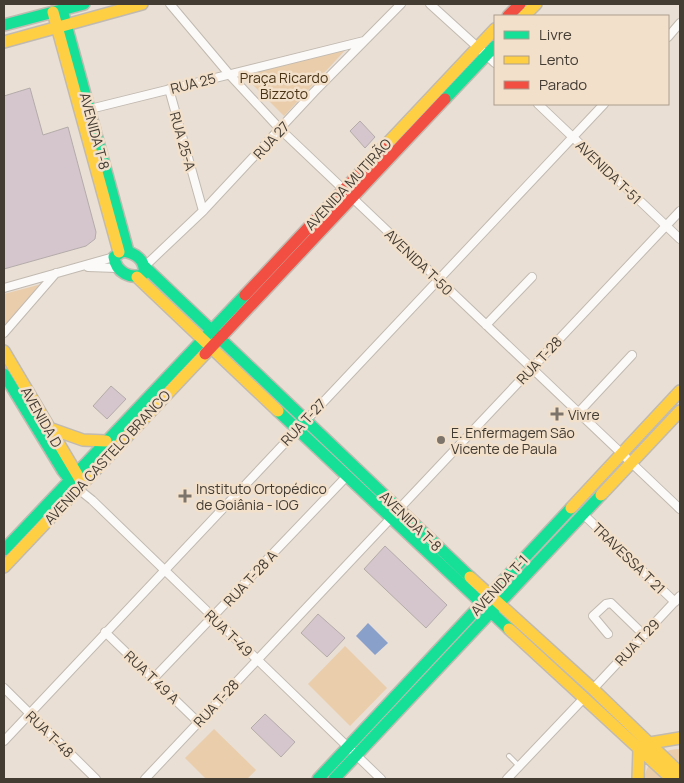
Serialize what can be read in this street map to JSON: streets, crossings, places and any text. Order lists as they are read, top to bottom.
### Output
{
  "streets": {
    "main road": [
      "AVENIDA T-8",
      "AVENIDA MUTIRÃO",
      "AVENIDA D",
      "AVENIDA CASTELO BRANCO",
      "AVENIDA T-1"
    ],
    "street": [
      "RUA 25",
      "RUA 27",
      "RUA 25-A",
      "AVENIDA T-51",
      "AVENIDA T-50",
      "RUA T-28",
      "RUA T-27",
      "TRAVESSA T 21",
      "RUA T-28 A",
      "RUA T-49",
      "RUA T 29",
      "RUA T 49 A",
      "RUA T-48"
    ]
  },
  "crossings": [
    ["RUA 25", "AVENIDA T-8"],
    ["RUA 25", "RUA 27"],
    ["RUA 25", "RUA 25-A"],
    ["RUA 25", "AVENIDA T-50"],
    ["AVENIDA T-8", "RUA 27"],
    ["AVENIDA T-8", "AVENIDA MUTIRÃO"],
    ["AVENIDA T-8", "RUA T-28"],
    ["AVENIDA T-8", "RUA T-27"],
    ["AVENIDA T-8", "AVENIDA CASTELO BRANCO"],
    ["AVENIDA T-8", "RUA T-28 A"],
    ["AVENIDA T-8", "AVENIDA T-1"],
    ["AVENIDA T-8", "RUA T 29"],
    ["RUA 27", "RUA 25-A"],
    ["RUA 27", "AVENIDA T-50"],
    ["AVENIDA T-51", "RUA T-28"],
    ["AVENIDA T-51", "RUA T-27"],
    ["AVENIDA MUTIRÃO", "AVENIDA T-50"],
    ["AVENIDA MUTIRÃO", "AVENIDA CASTELO BRANCO"],
    ["AVENIDA T-50", "RUA T-28"],
    ["AVENIDA T-50", "RUA T-27"],
    ["AVENIDA T-50", "AVENIDA T-1"],
    ["RUA T-28", "RUA T-49"],
    ["RUA T-28", "RUA T 49 A"],
    ["AVENIDA D", "AVENIDA CASTELO BRANCO"],
    ["AVENIDA D", "RUA T-49"],
    ["RUA T-27", "RUA T-49"],
    ["RUA T-27", "RUA T 49 A"],
    ["RUA T-27", "RUA T-48"],
    ["AVENIDA CASTELO BRANCO", "RUA T-49"],
    ["TRAVESSA T 21", "AVENIDA T-1"],
    ["TRAVESSA T 21", "RUA T 29"],
    ["RUA T-28 A", "RUA T-49"],
    ["RUA T-28 A", "RUA T 49 A"],
    ["AVENIDA T-1", "RUA T-49"]
  ],
  "parks": ["Praça Ricardo Bizzoto"],
  "places": {
    "health": ["Vivre", "Instituto Ortopédico de Goiânia - IOG"],
    "other": ["E. Enfermagem São Vicente de Paula"]
  },
  "legend": ["Livre", "Lento", "Parado"]
}
